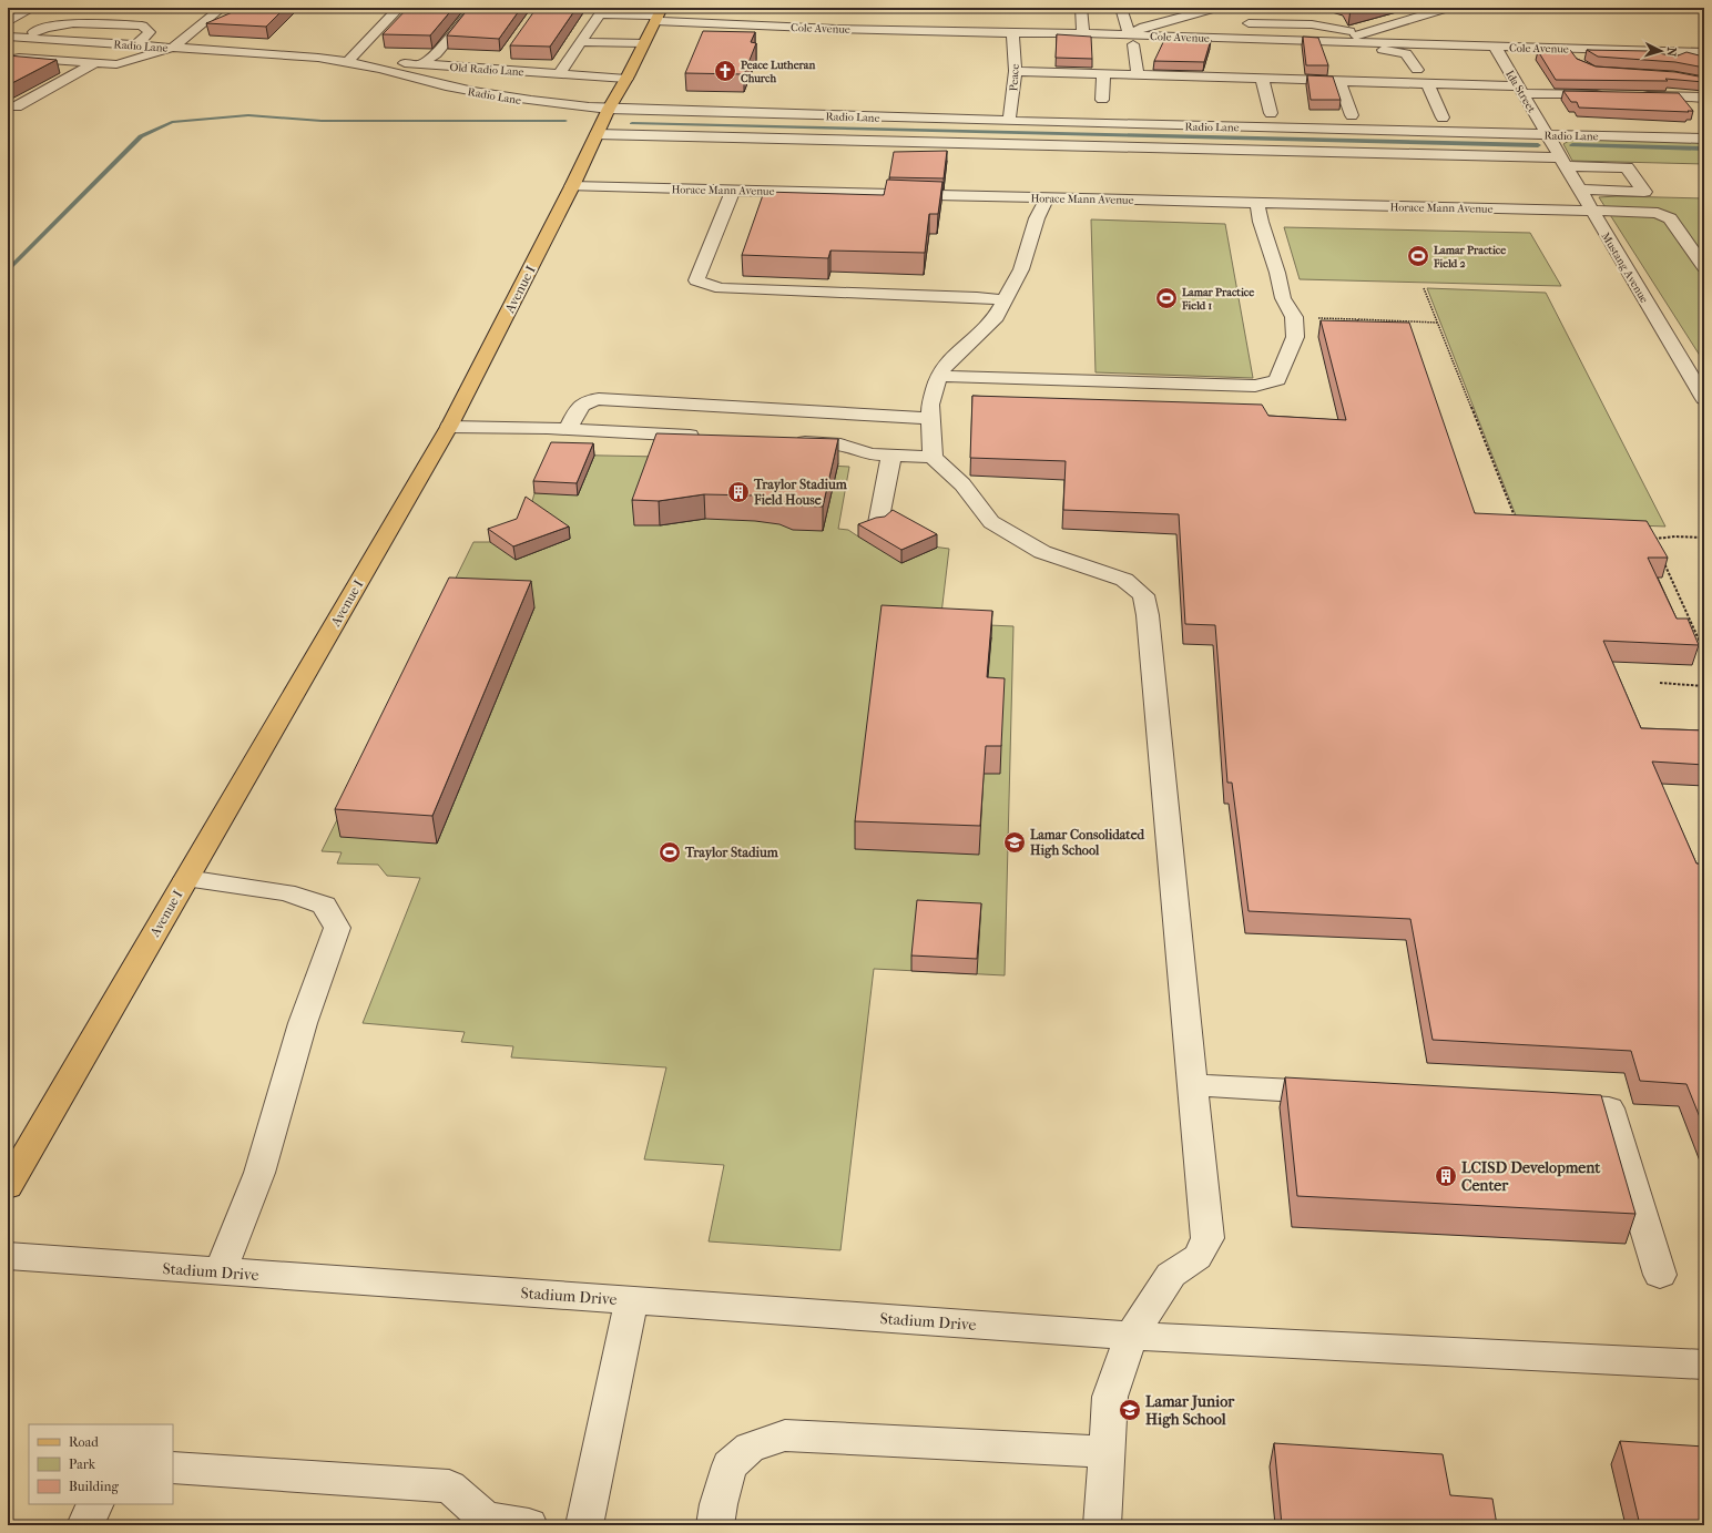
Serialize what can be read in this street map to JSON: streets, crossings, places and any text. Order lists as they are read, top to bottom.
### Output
{
  "streets": {
    "main road": ["Avenue I"],
    "street": [
      "Cole Avenue",
      "Radio Lane",
      "Old Radio Lane",
      "Peace",
      "Ida Street",
      "Horace Mann Avenue",
      "Mustang Avenue",
      "Stadium Drive"
    ]
  },
  "crossings": [
    ["Cole Avenue", "Peace"],
    ["Cole Avenue", "Ida Street"],
    ["Cole Avenue", "Avenue I"],
    ["Radio Lane", "Old Radio Lane"],
    ["Radio Lane", "Peace"],
    ["Radio Lane", "Ida Street"],
    ["Radio Lane", "Mustang Avenue"],
    ["Radio Lane", "Avenue I"],
    ["Old Radio Lane", "Avenue I"],
    ["Ida Street", "Mustang Avenue"],
    ["Horace Mann Avenue", "Mustang Avenue"],
    ["Horace Mann Avenue", "Avenue I"]
  ],
  "places": {
    "church": ["Peace Lutheran Church"],
    "sports": ["Lamar Practice Field 2", "Lamar Practice Field 1", "Traylor Stadium"],
    "building": ["Traylor Stadium Field House", "LCISD Development Center"],
    "school or university": ["Lamar Consolidated High School", "Lamar Junior High School"]
  },
  "legend": ["Road", "Park", "Building"],
  "north": "right"
}
